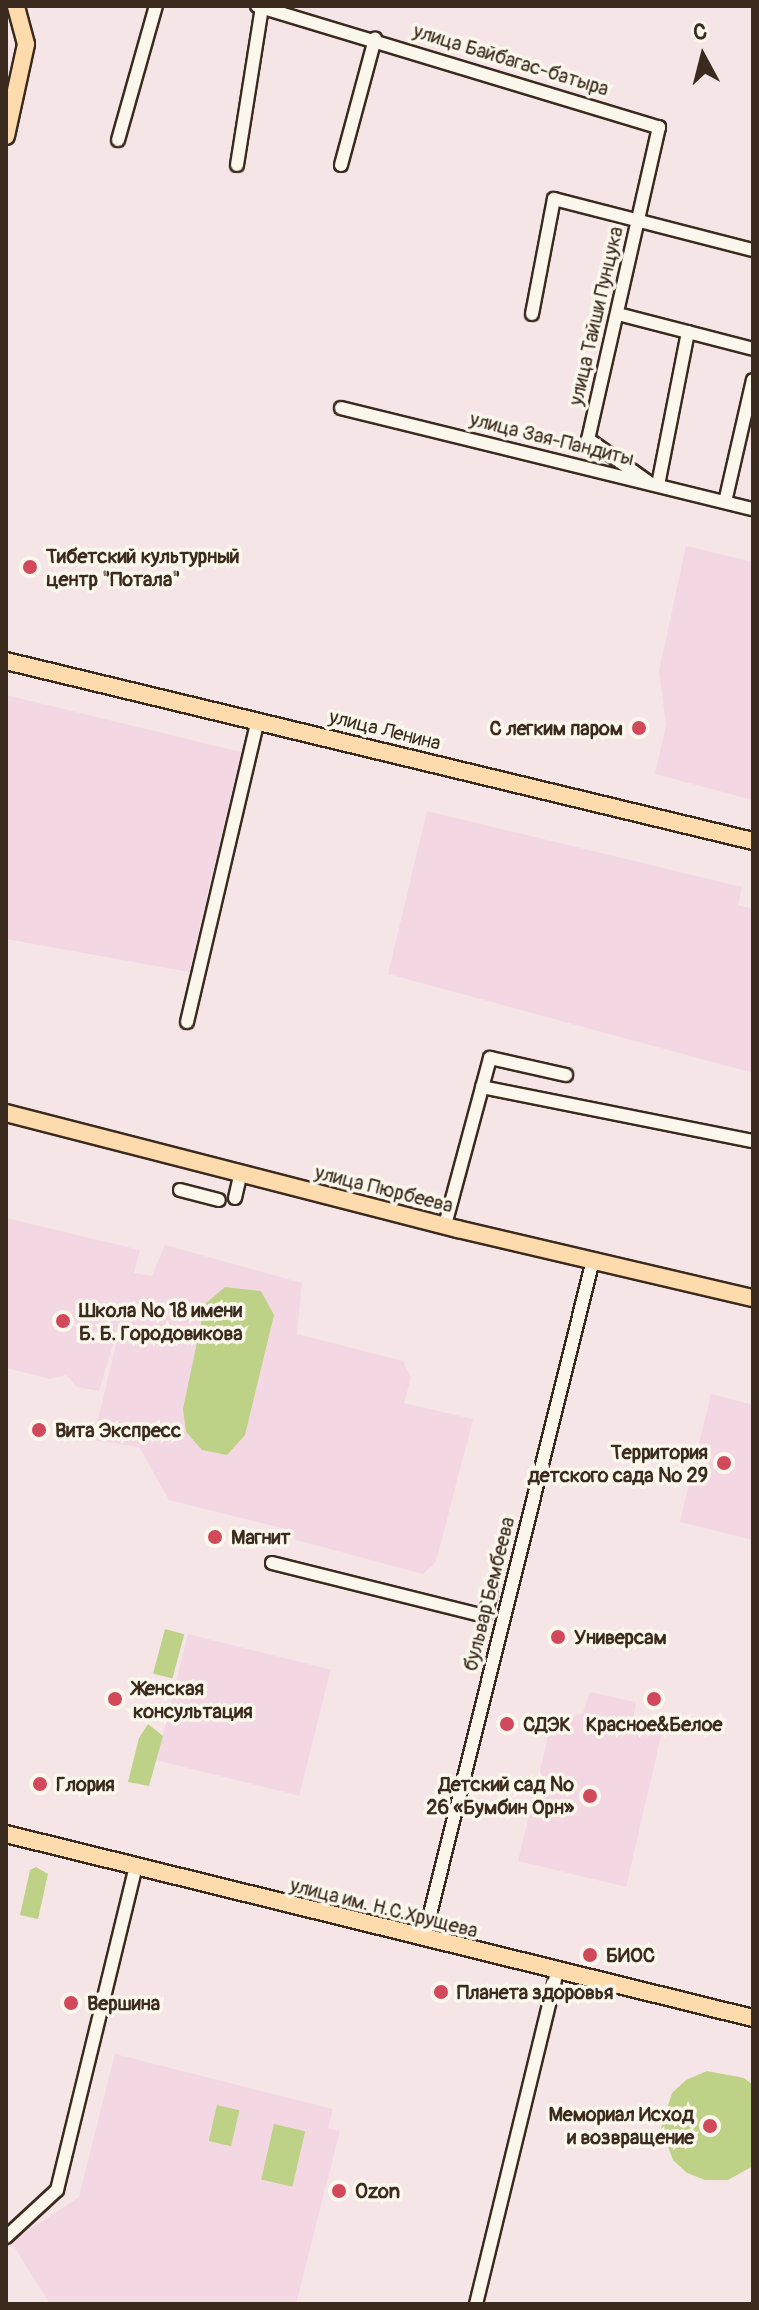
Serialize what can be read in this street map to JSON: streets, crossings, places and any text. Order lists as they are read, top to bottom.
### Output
{
  "streets": {
    "main road": ["улица Ленина", "улица Пюрбеева", "улица им. Н.С.Хрущева"],
    "street": [
      "улица Байбагас-батыра",
      "улица Тайши Пунцука",
      "улица Зая-Пандиты",
      "бульвар Бембеева"
    ]
  },
  "crossings": [
    ["улица Байбагас-батыра", "улица Тайши Пунцука"],
    ["улица Тайши Пунцука", "улица Зая-Пандиты"],
    ["улица Пюрбеева", "бульвар Бембеева"],
    ["бульвар Бембеева", "улица им. Н.С.Хрущева"]
  ],
  "places": [
    "Тибетский культурный центр \"Потала\"",
    "С легким паром",
    "Школа № 18 имени Б. Б. Городовикова",
    "Вита Экспресс",
    "Территория детского сада № 29",
    "Магнит",
    "Универсам",
    "Женская консультация",
    "Красное&Белое",
    "СДЭК",
    "Глория",
    "Детский сад № 26 «Бумбин Орн»",
    "БИОС",
    "Планета здоровья",
    "Вершина",
    "Мемориал Исход и возвращение",
    "Ozon"
  ],
  "north": "top"
}
